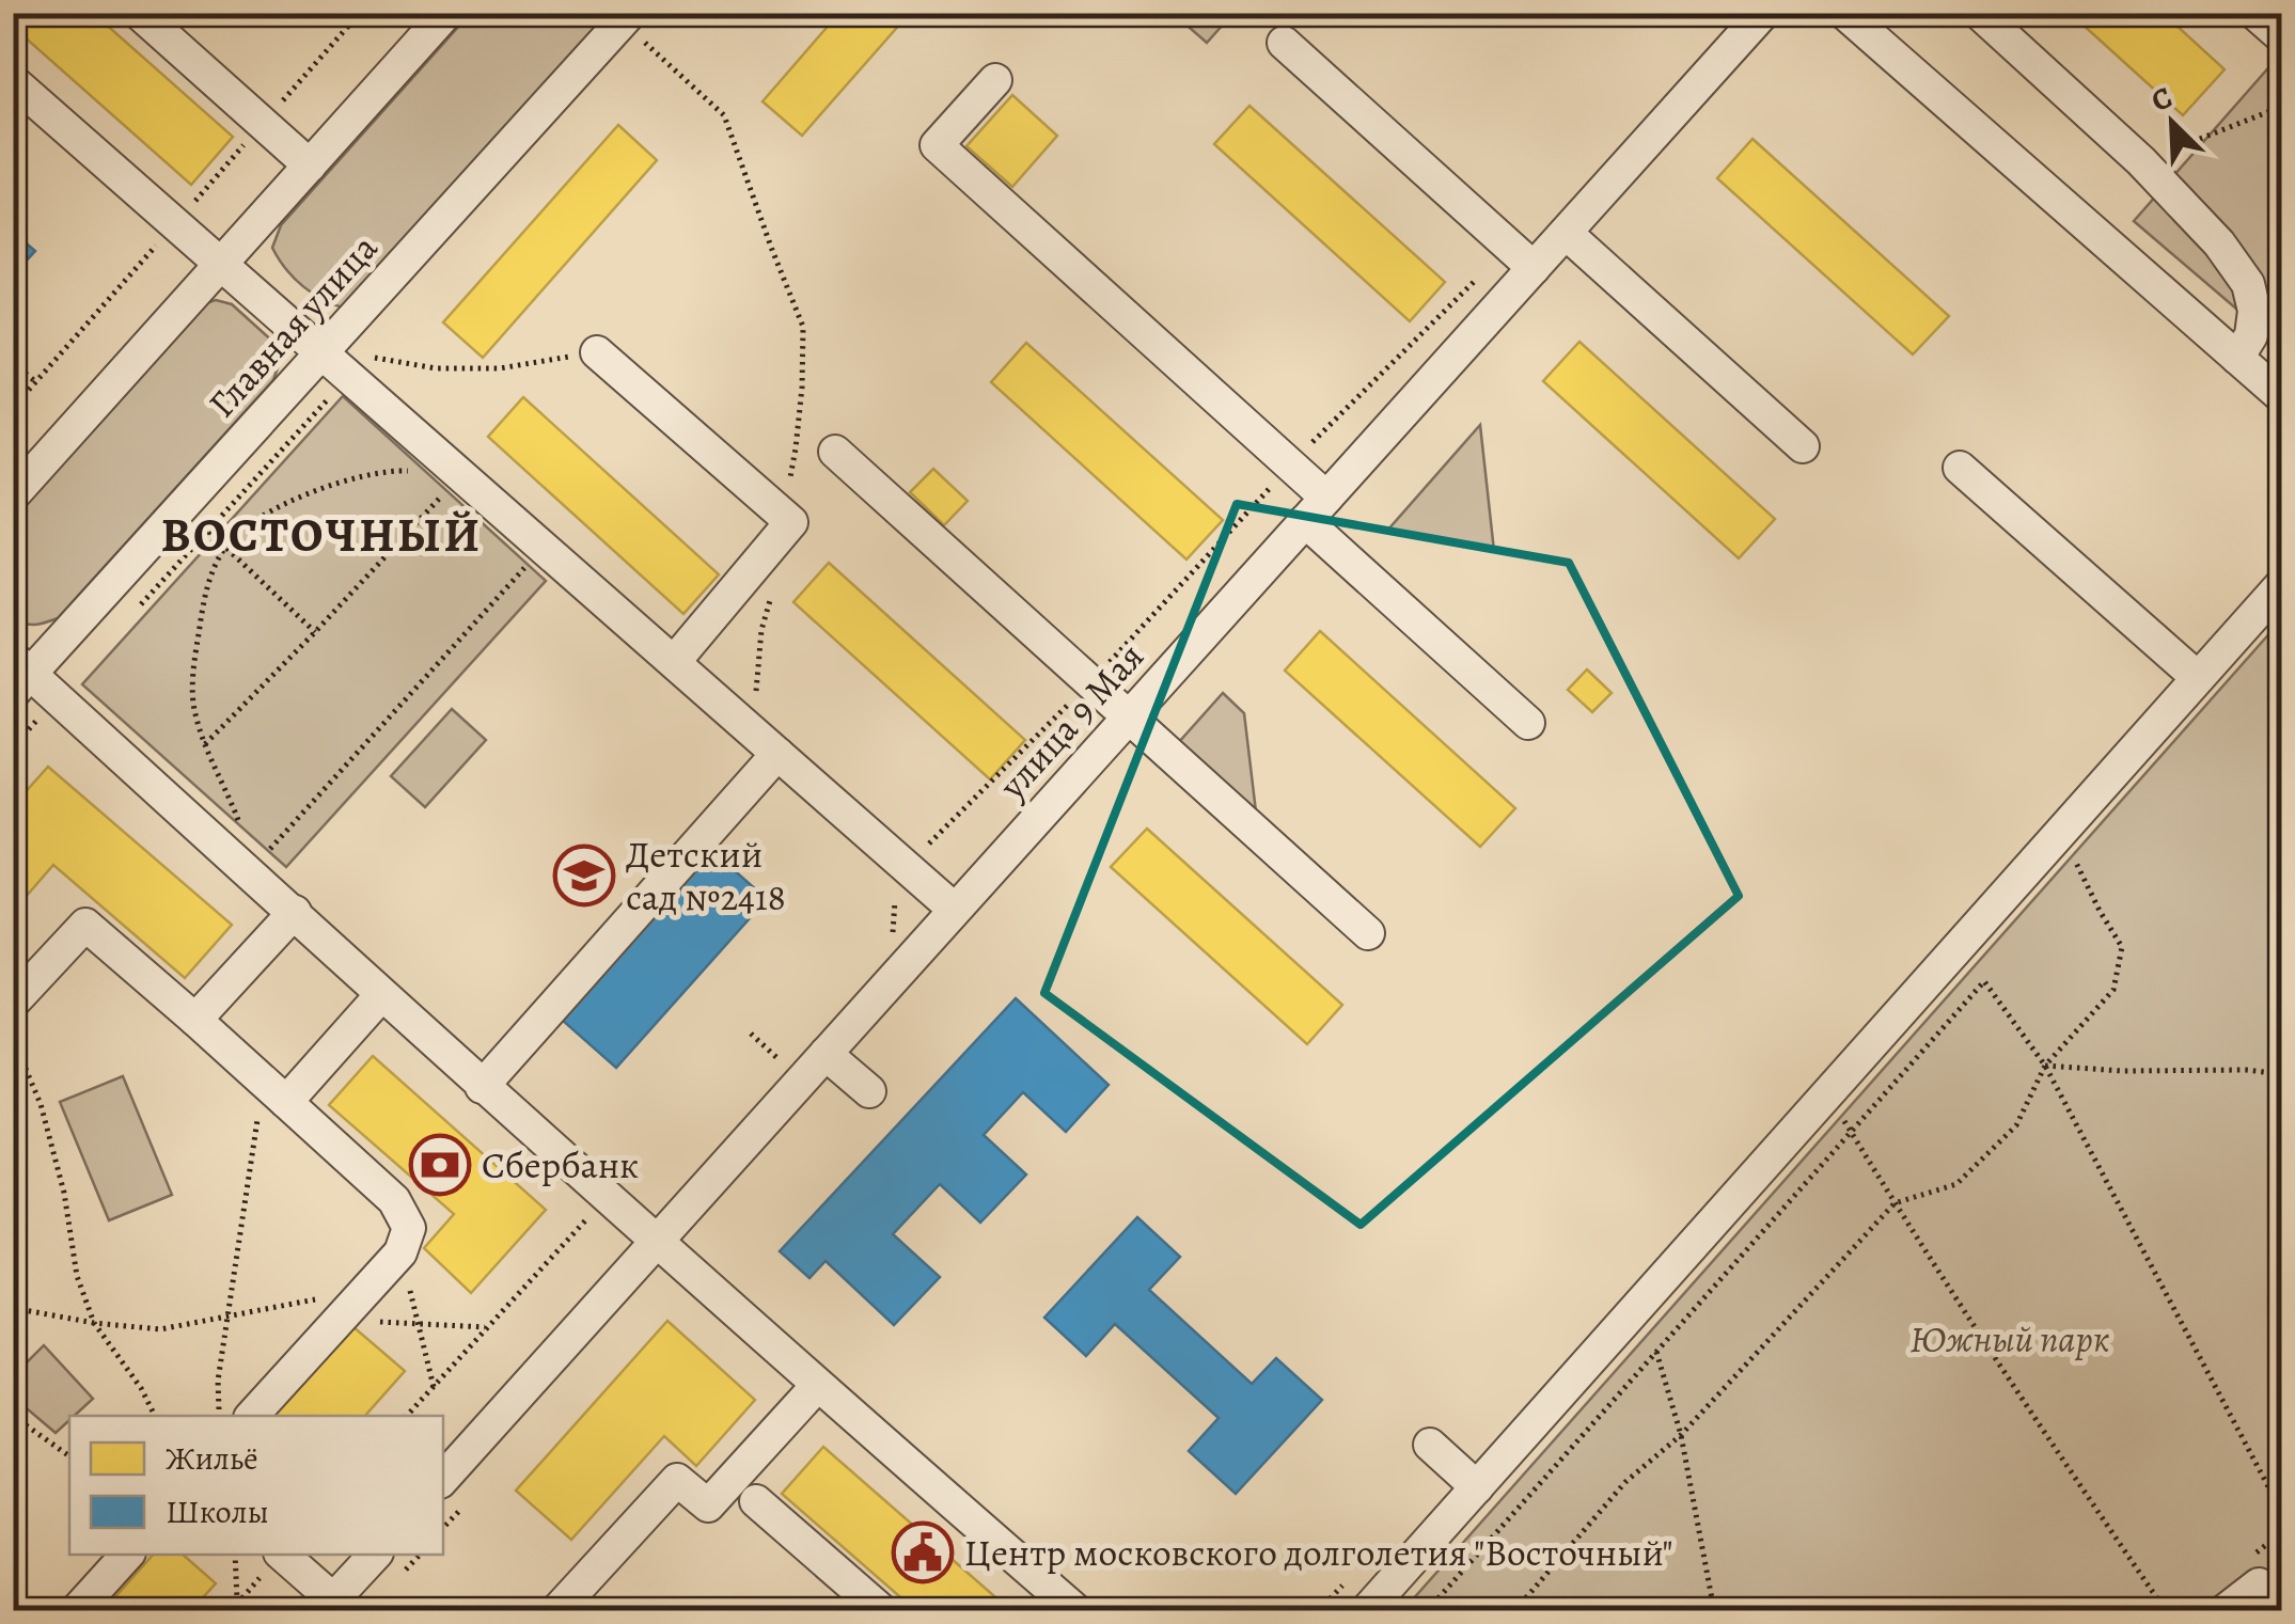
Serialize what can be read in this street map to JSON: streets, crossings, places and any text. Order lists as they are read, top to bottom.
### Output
{
  "streets": {
    "street": ["Главная улица", "улица 9 Мая"]
  },
  "districts": ["ВОСТОЧНЫЙ"],
  "parks": ["Южный парк"],
  "places": {
    "school or university": ["Детский сад №2418"],
    "bank": ["Сбербанк"],
    "public building": ["Центр московского долголетия \"Восточный\""]
  },
  "legend": ["Жильё", "Школы"],
  "north": "top left"
}
